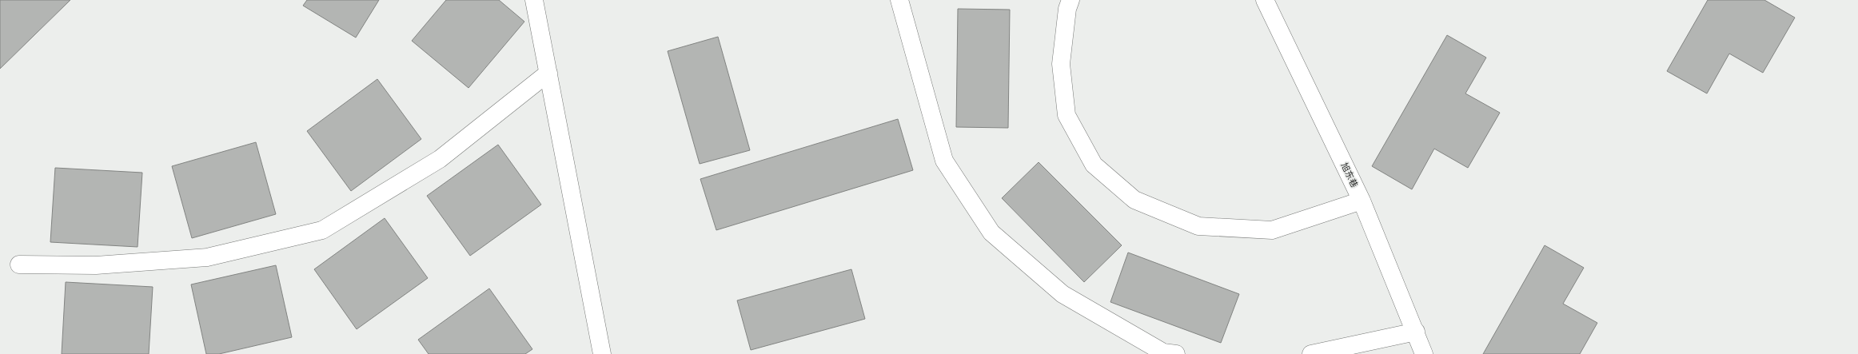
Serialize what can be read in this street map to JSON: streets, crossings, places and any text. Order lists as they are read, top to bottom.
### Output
{
  "streets": {
    "street": ["旭东巷"]
  }
}
